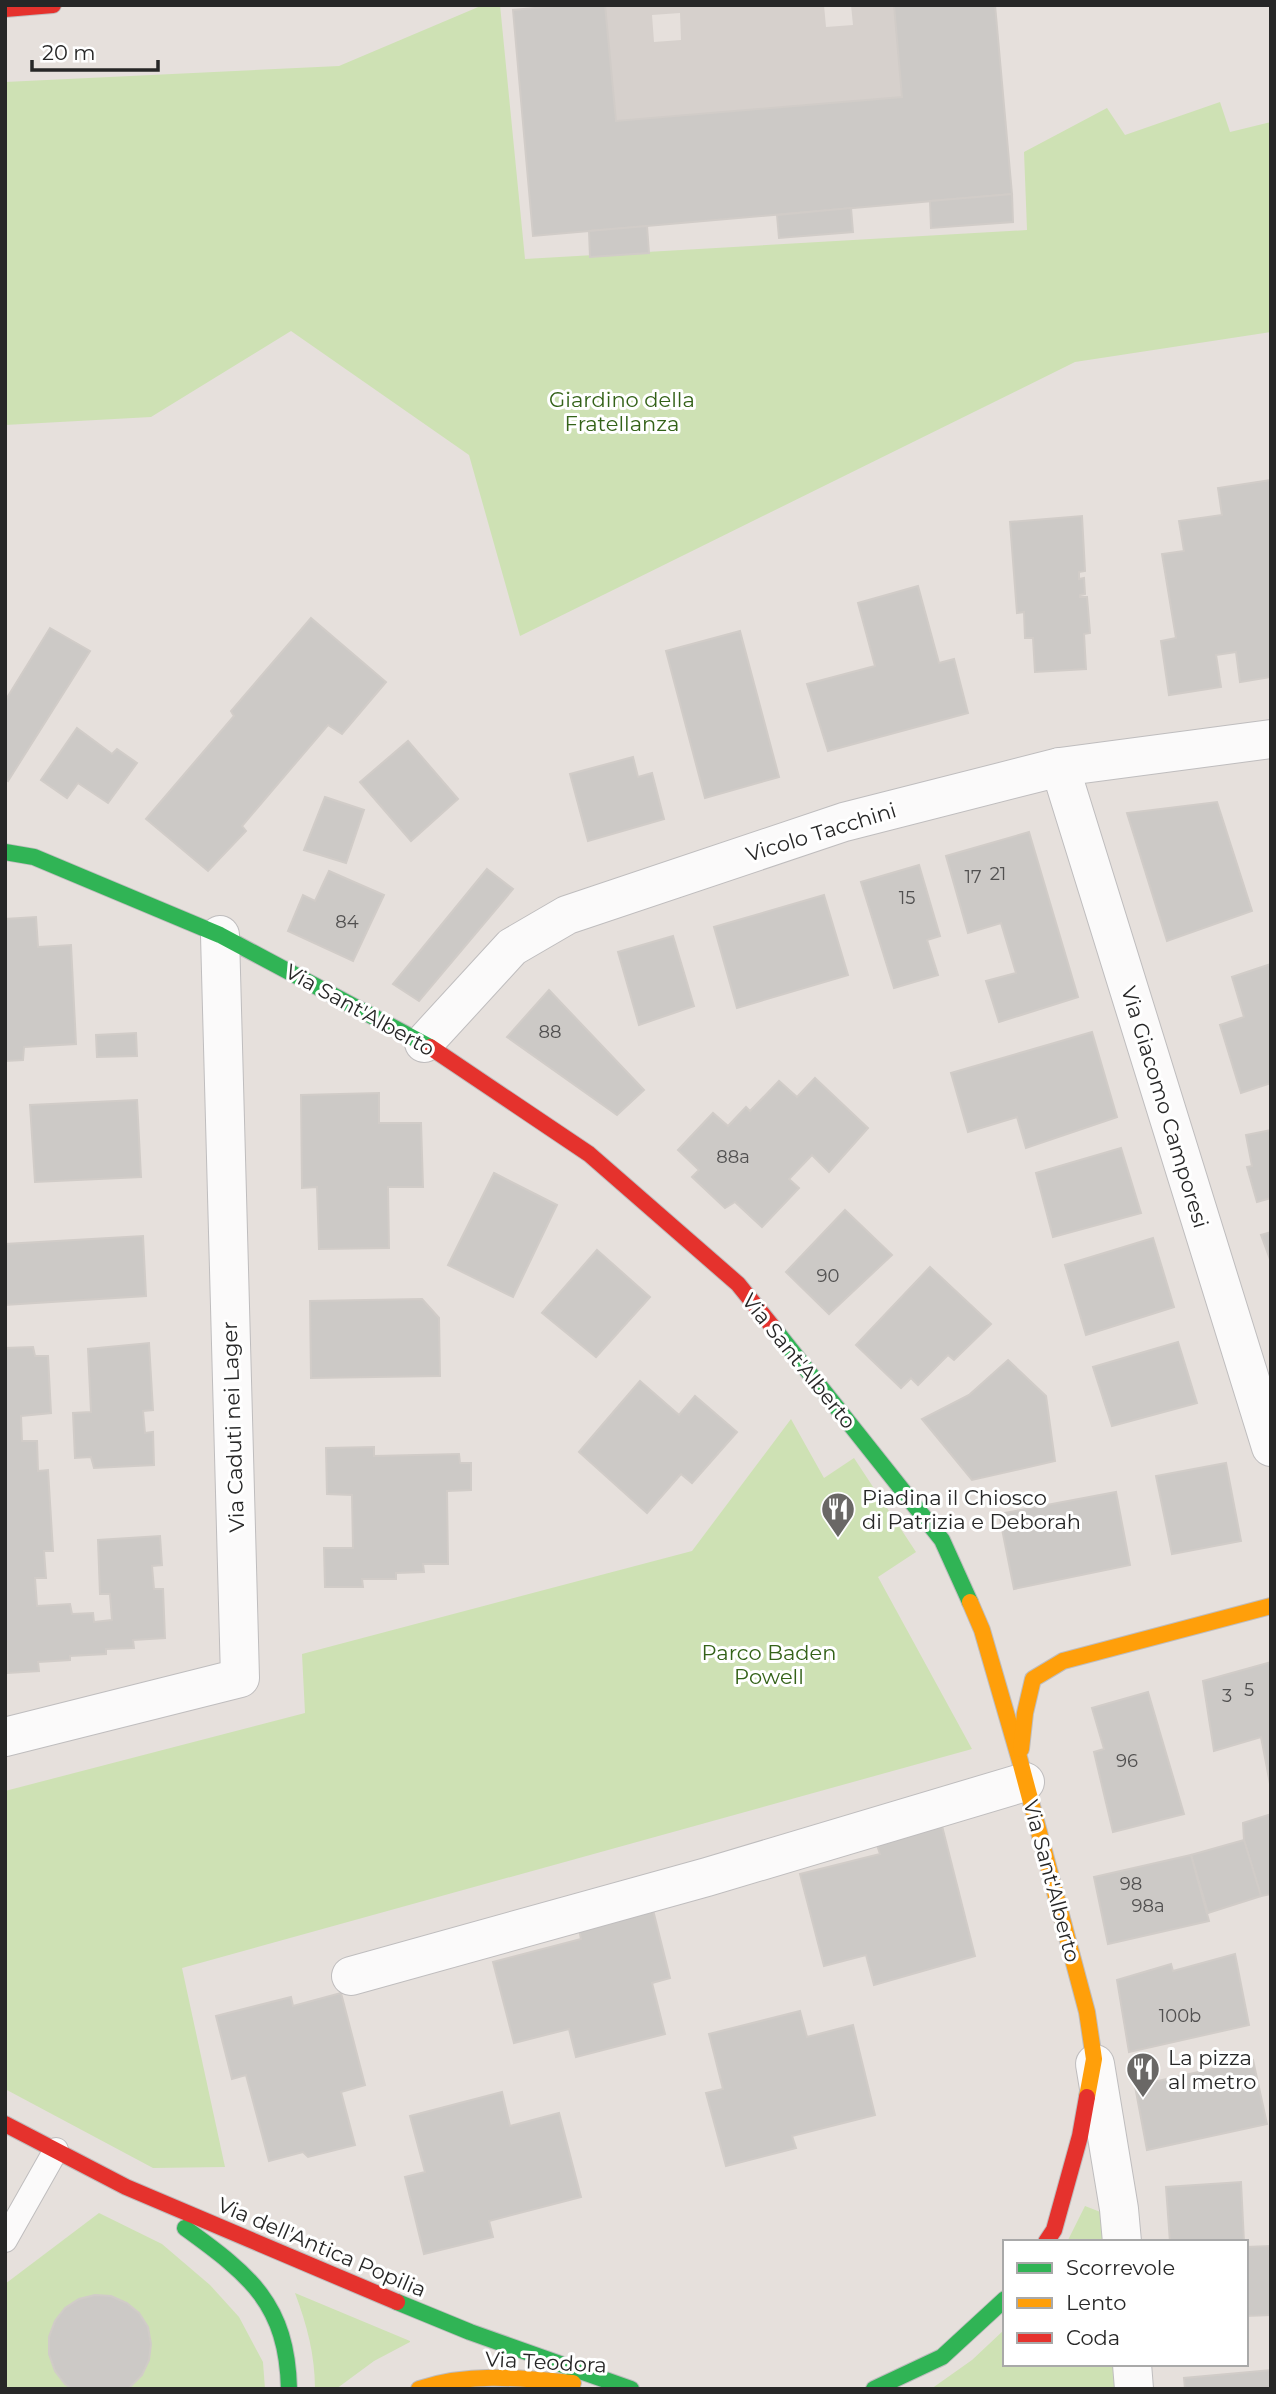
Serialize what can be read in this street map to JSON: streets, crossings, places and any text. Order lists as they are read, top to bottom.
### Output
{
  "streets": {
    "street": [
      "Vicolo Tacchini",
      "Via Sant'Alberto",
      "Via Giacomo Camporesi",
      "Via Caduti nei Lager",
      "Via dell'Antica Popilia",
      "Via Teodora"
    ]
  },
  "crossings": [
    ["Vicolo Tacchini", "Via Sant'Alberto"],
    ["Vicolo Tacchini", "Via Giacomo Camporesi"],
    ["Via Sant'Alberto", "Via Caduti nei Lager"],
    ["Via dell'Antica Popilia", "Via Teodora"]
  ],
  "parks": ["Giardino della Fratellanza", "Parco Baden Powell"],
  "places": {
    "restaurant": ["Piadina il Chiosco di Patrizia e Deborah", "La pizza al metro"]
  },
  "house_numbers": [
    "21",
    "17",
    "15",
    "84",
    "88",
    "88a",
    "90",
    "5",
    "3",
    "96",
    "98",
    "98a",
    "100b"
  ],
  "legend": ["Scorrevole", "Lento", "Coda"],
  "scale_bar": "20 m"
}
